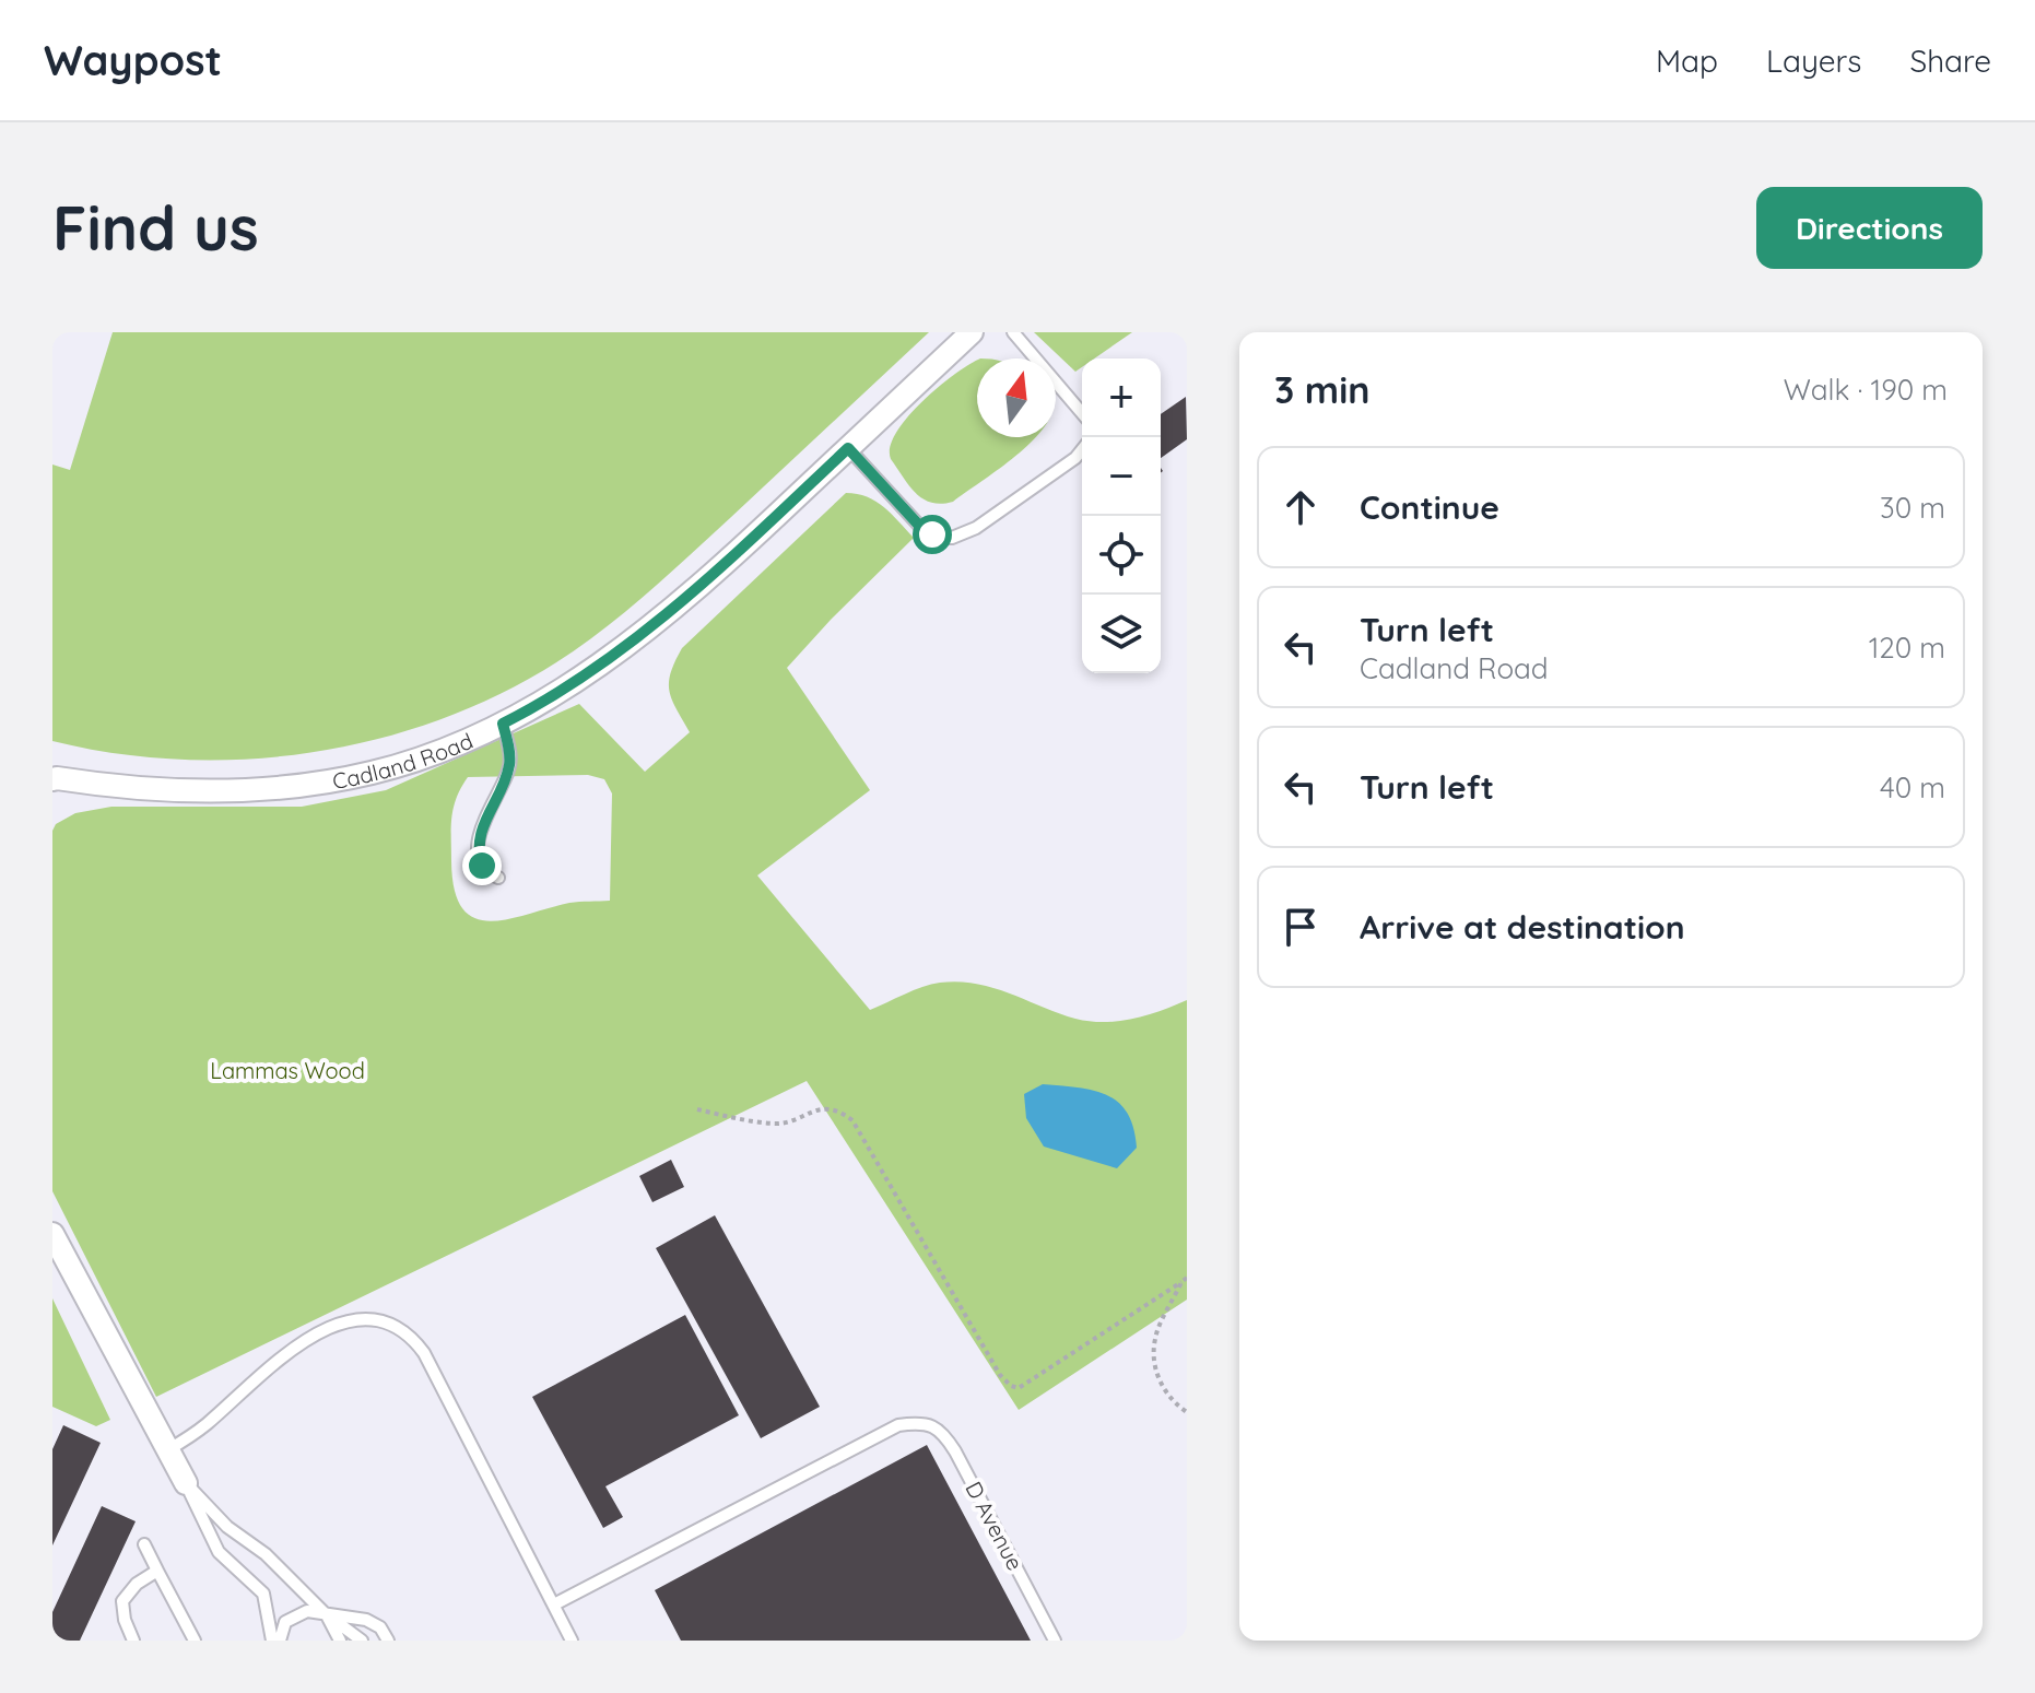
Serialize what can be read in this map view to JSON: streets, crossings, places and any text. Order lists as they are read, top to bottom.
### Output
{
  "streets": {
    "street": ["Cadland Road"],
    "lane": ["D Avenue"]
  },
  "parks": ["Lammas Wood"],
  "north": "top",
  "page": {
    "header": "Waypost",
    "nav": ["Map", "Layers", "Share"],
    "buttons": "Directions",
    "title": "Find us",
    "heading": ["3 min", "Walk · 190 m"],
    "map_buttons": ["+", "−"],
    "list": [
      ["Continue", "30 m"],
      ["Turn left", "Cadland Road", "120 m"],
      ["Turn left", "40 m"],
      "Arrive at destination"
    ]
  }
}
